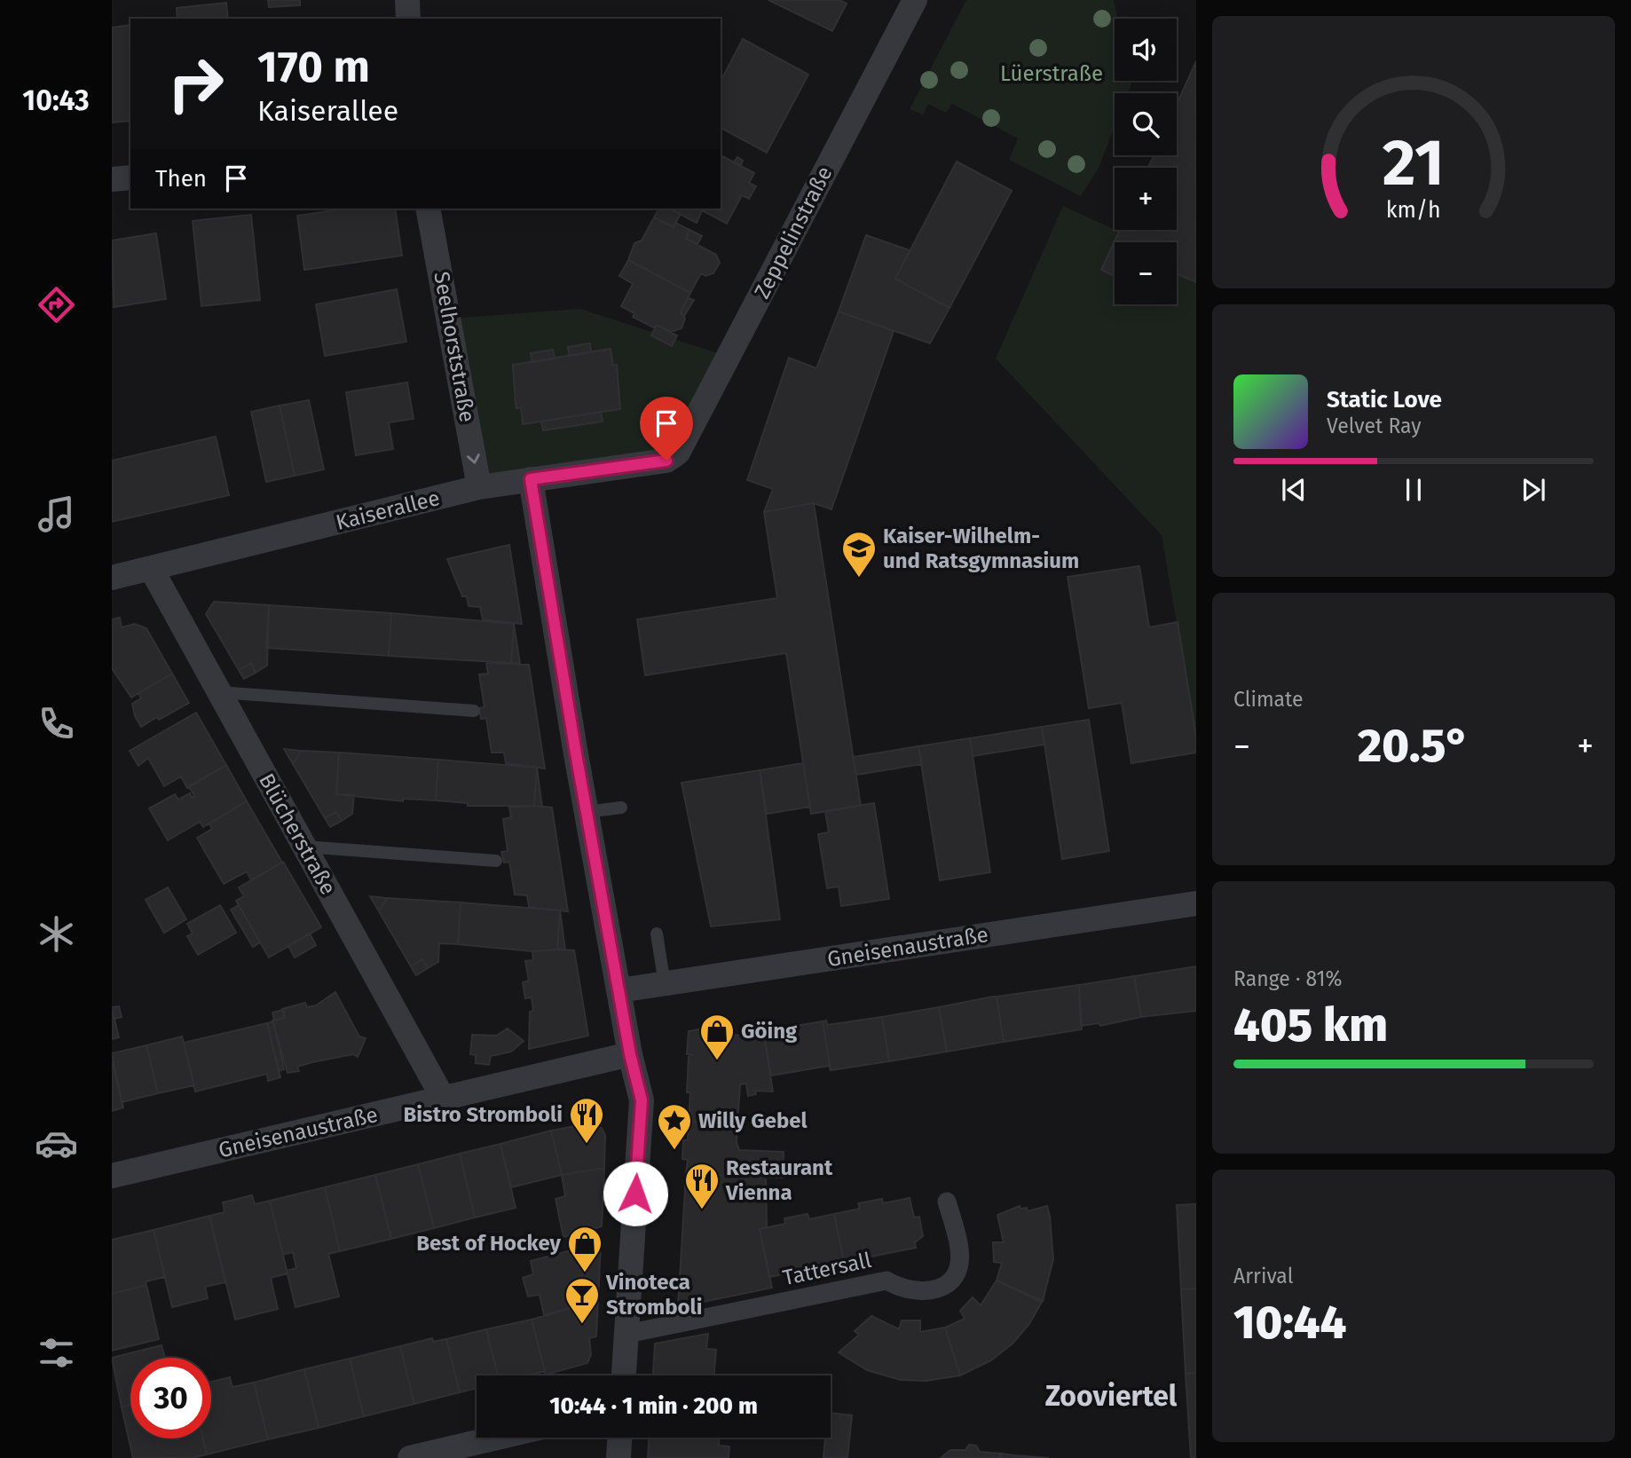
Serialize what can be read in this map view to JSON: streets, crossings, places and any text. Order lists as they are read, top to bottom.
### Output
{
  "streets": {
    "street": [
      "Zeppelinstraße",
      "Seelhorststraße",
      "Kaiserallee",
      "Blücherstraße",
      "Gneisenaustraße",
      "Tattersall"
    ]
  },
  "crossings": [
    ["Zeppelinstraße", "Kaiserallee"],
    ["Seelhorststraße", "Kaiserallee"],
    ["Kaiserallee", "Blücherstraße"],
    ["Blücherstraße", "Gneisenaustraße"]
  ],
  "one_way": ["Seelhorststraße"],
  "districts": ["Zooviertel"],
  "parks": ["Lüerstraße"],
  "places": {
    "school or university": ["Kaiser-Wilhelm- und Ratsgymnasium"],
    "shop": ["Göing", "Best of Hockey"],
    "restaurant": ["Bistro Stromboli", "Restaurant Vienna"],
    "place": ["Willy Gebel"],
    "bar": ["Vinoteca Stromboli"]
  },
  "page": {
    "tabs": "10:43",
    "map_buttons": ["+", "−"],
    "turn": ["170 m", "Kaiserallee"],
    "then": "Then",
    "song": ["Static Love", "Velvet Ray"],
    "tile": [
      "Climate",
      ["Range · 81%", "405 km"],
      ["Arrival", "10:44"]
    ],
    "heat": ["−", "20.5°", "+"],
    "limit": "30",
    "trip": "10:44 · 1 min · 200 m",
    "gauge": ["21", "km/h"]
  }
}
